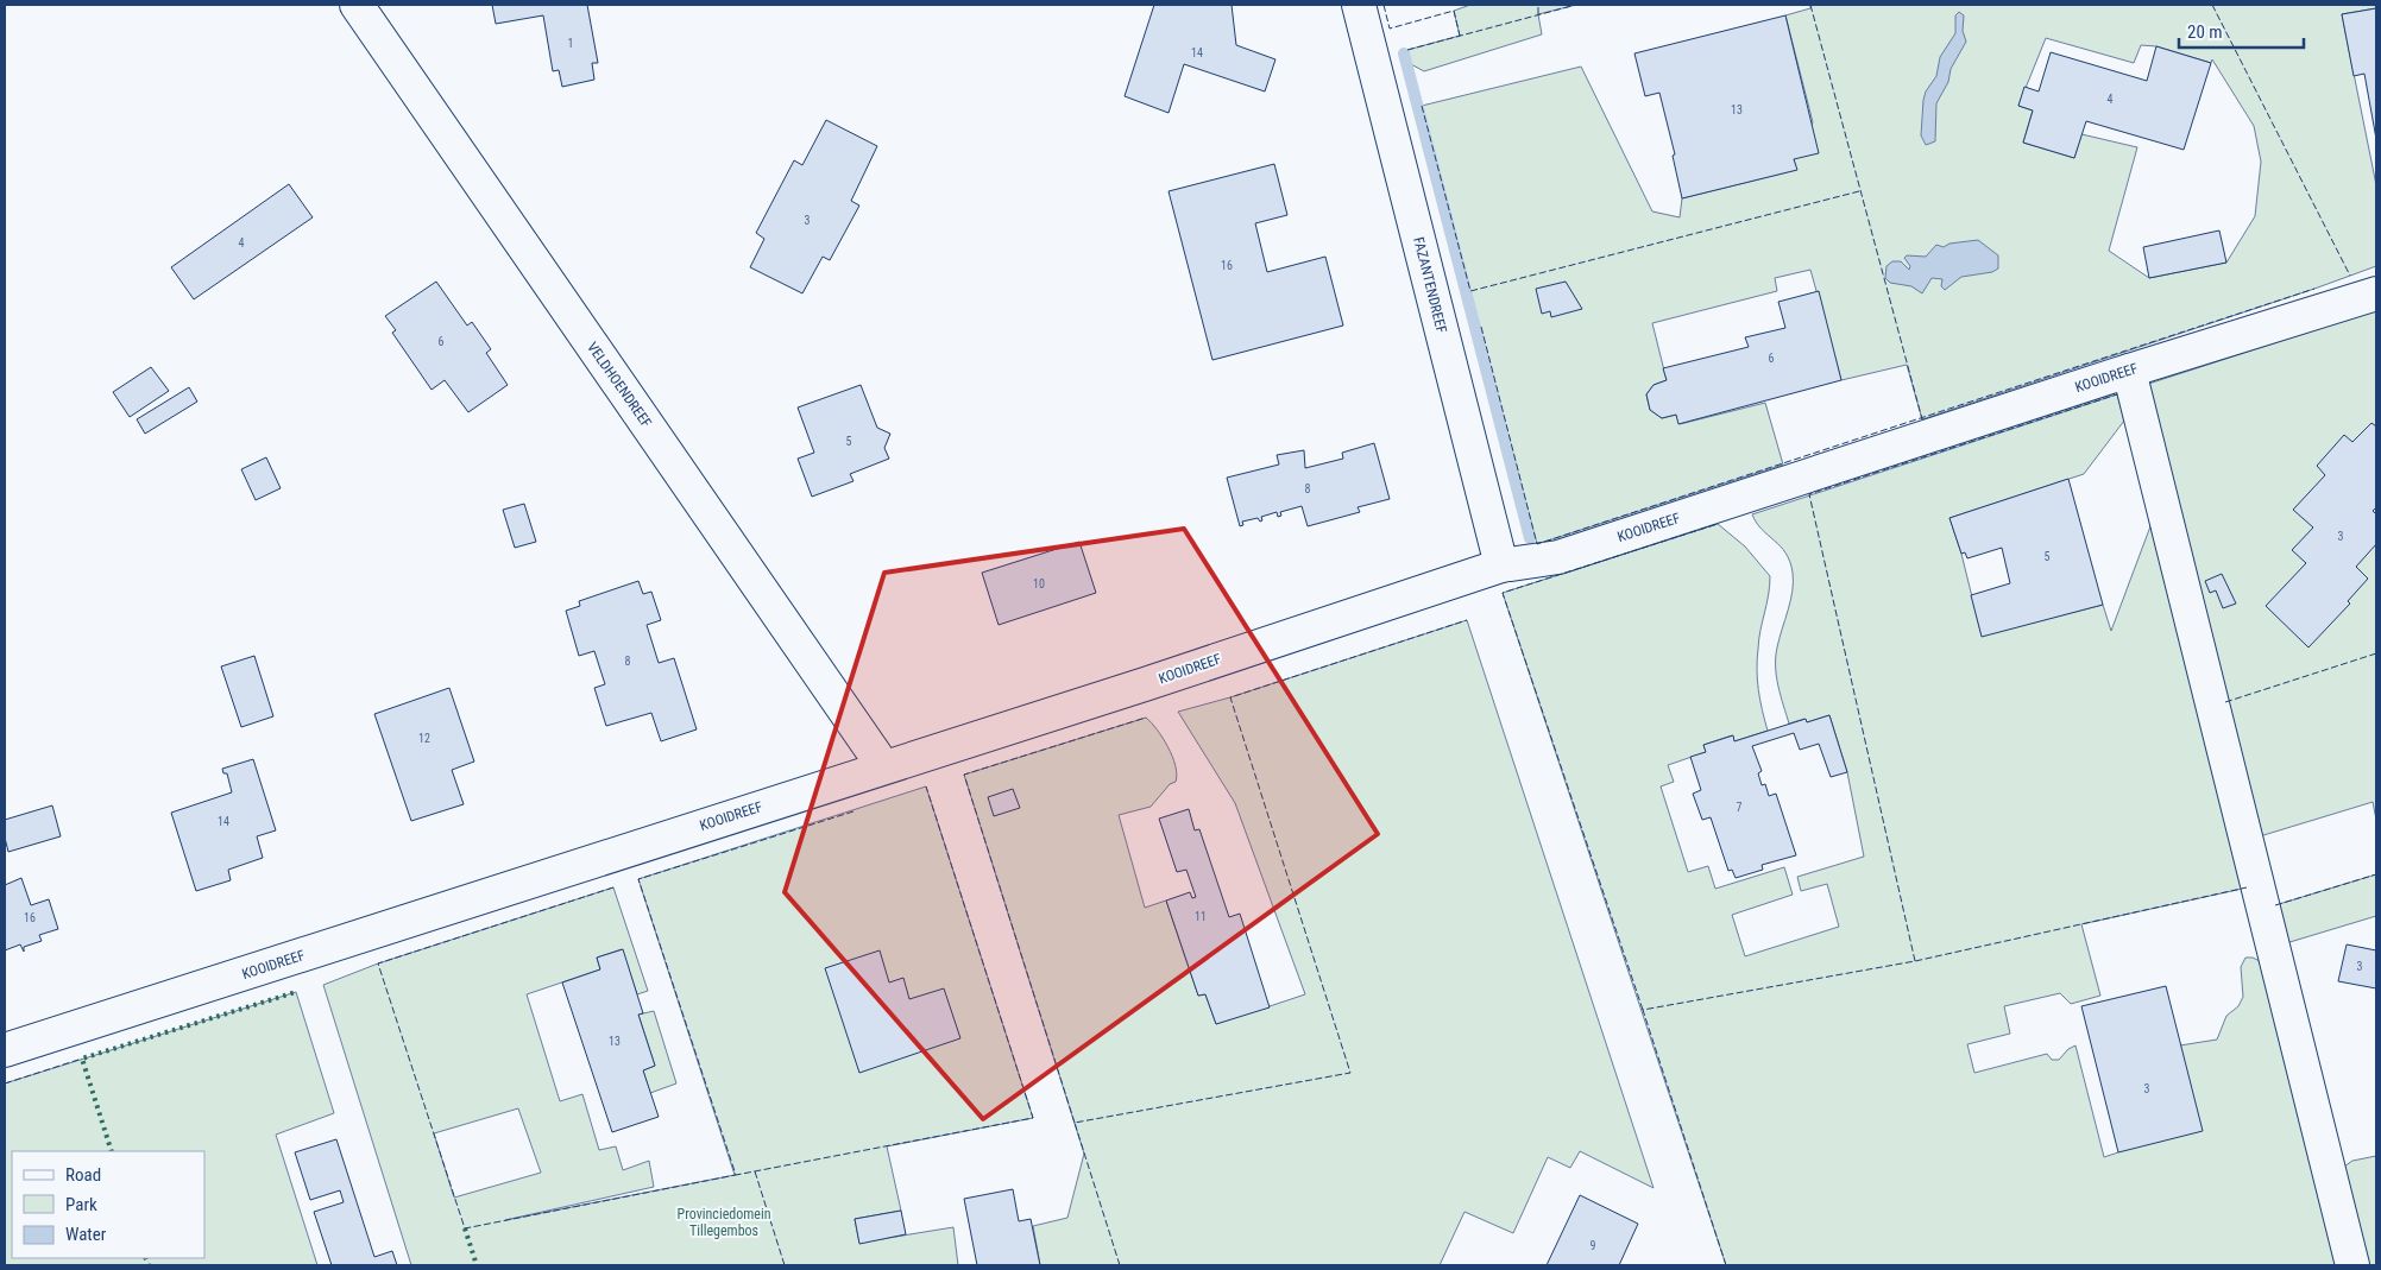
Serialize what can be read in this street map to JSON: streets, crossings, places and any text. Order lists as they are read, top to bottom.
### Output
{
  "streets": {
    "street": ["FAZANTENDREEF", "KOOIDREEF", "VELDHOENDREEF"]
  },
  "crossings": [
    ["FAZANTENDREEF", "KOOIDREEF"],
    ["KOOIDREEF", "VELDHOENDREEF"]
  ],
  "parks": ["Provinciedomein Tillegembos"],
  "house_numbers": [
    "1",
    "14",
    "4",
    "13",
    "3",
    "4",
    "16",
    "6",
    "6",
    "5",
    "8",
    "3",
    "5",
    "10",
    "8",
    "12",
    "7",
    "14",
    "11",
    "16",
    "3",
    "13",
    "3",
    "9"
  ],
  "legend": ["Road", "Park", "Water"],
  "scale_bar": "20 m"
}
